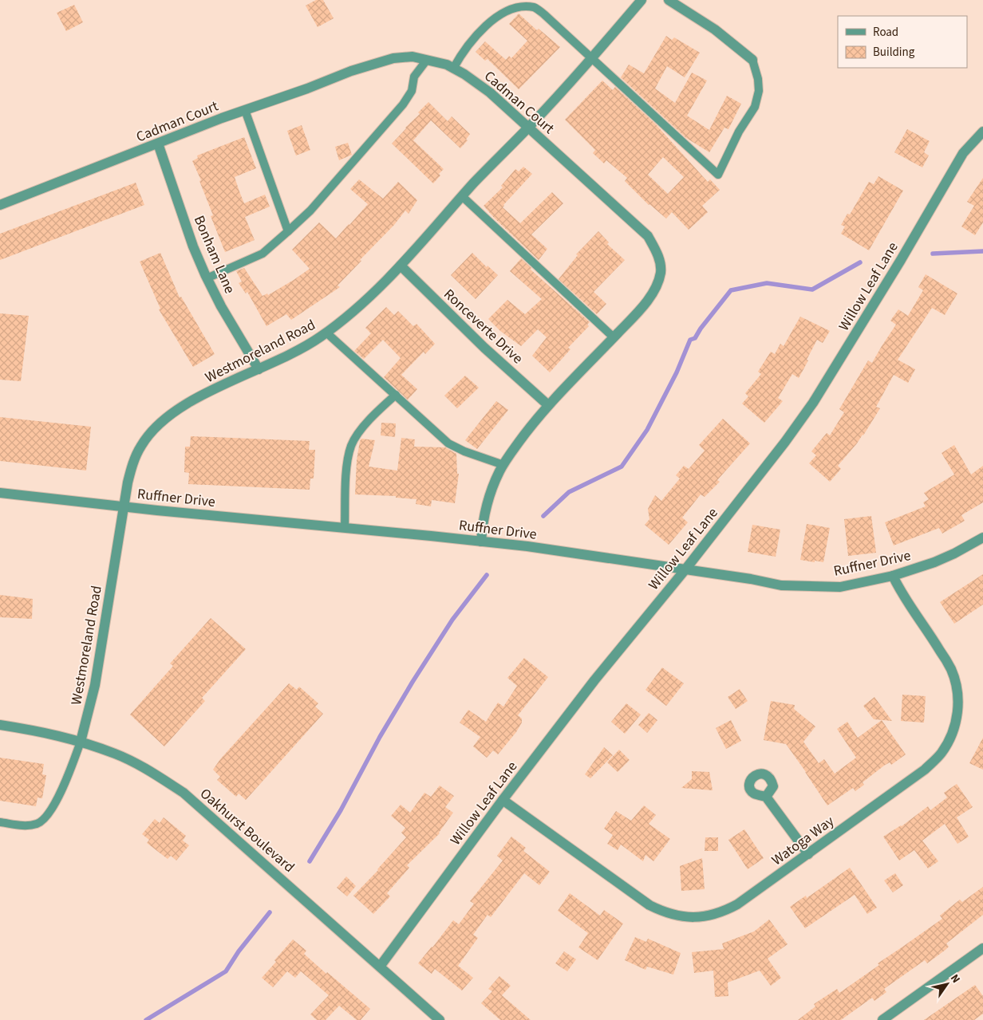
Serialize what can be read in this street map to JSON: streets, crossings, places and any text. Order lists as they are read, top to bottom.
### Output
{
  "streets": {
    "street": [
      "Cadman Court",
      "Bonham Lane",
      "Willow Leaf Lane",
      "Ronceverte Drive",
      "Westmoreland Road",
      "Ruffner Drive",
      "Oakhurst Boulevard",
      "Watoga Way"
    ]
  },
  "crossings": [
    ["Cadman Court", "Bonham Lane"],
    ["Cadman Court", "Ronceverte Drive"],
    ["Cadman Court", "Westmoreland Road"],
    ["Cadman Court", "Ruffner Drive"],
    ["Bonham Lane", "Westmoreland Road"],
    ["Willow Leaf Lane", "Ruffner Drive"],
    ["Willow Leaf Lane", "Oakhurst Boulevard"],
    ["Willow Leaf Lane", "Watoga Way"],
    ["Ronceverte Drive", "Westmoreland Road"],
    ["Westmoreland Road", "Ruffner Drive"],
    ["Westmoreland Road", "Oakhurst Boulevard"],
    ["Ruffner Drive", "Watoga Way"]
  ],
  "legend": ["Road", "Building"],
  "north": "top right"
}
